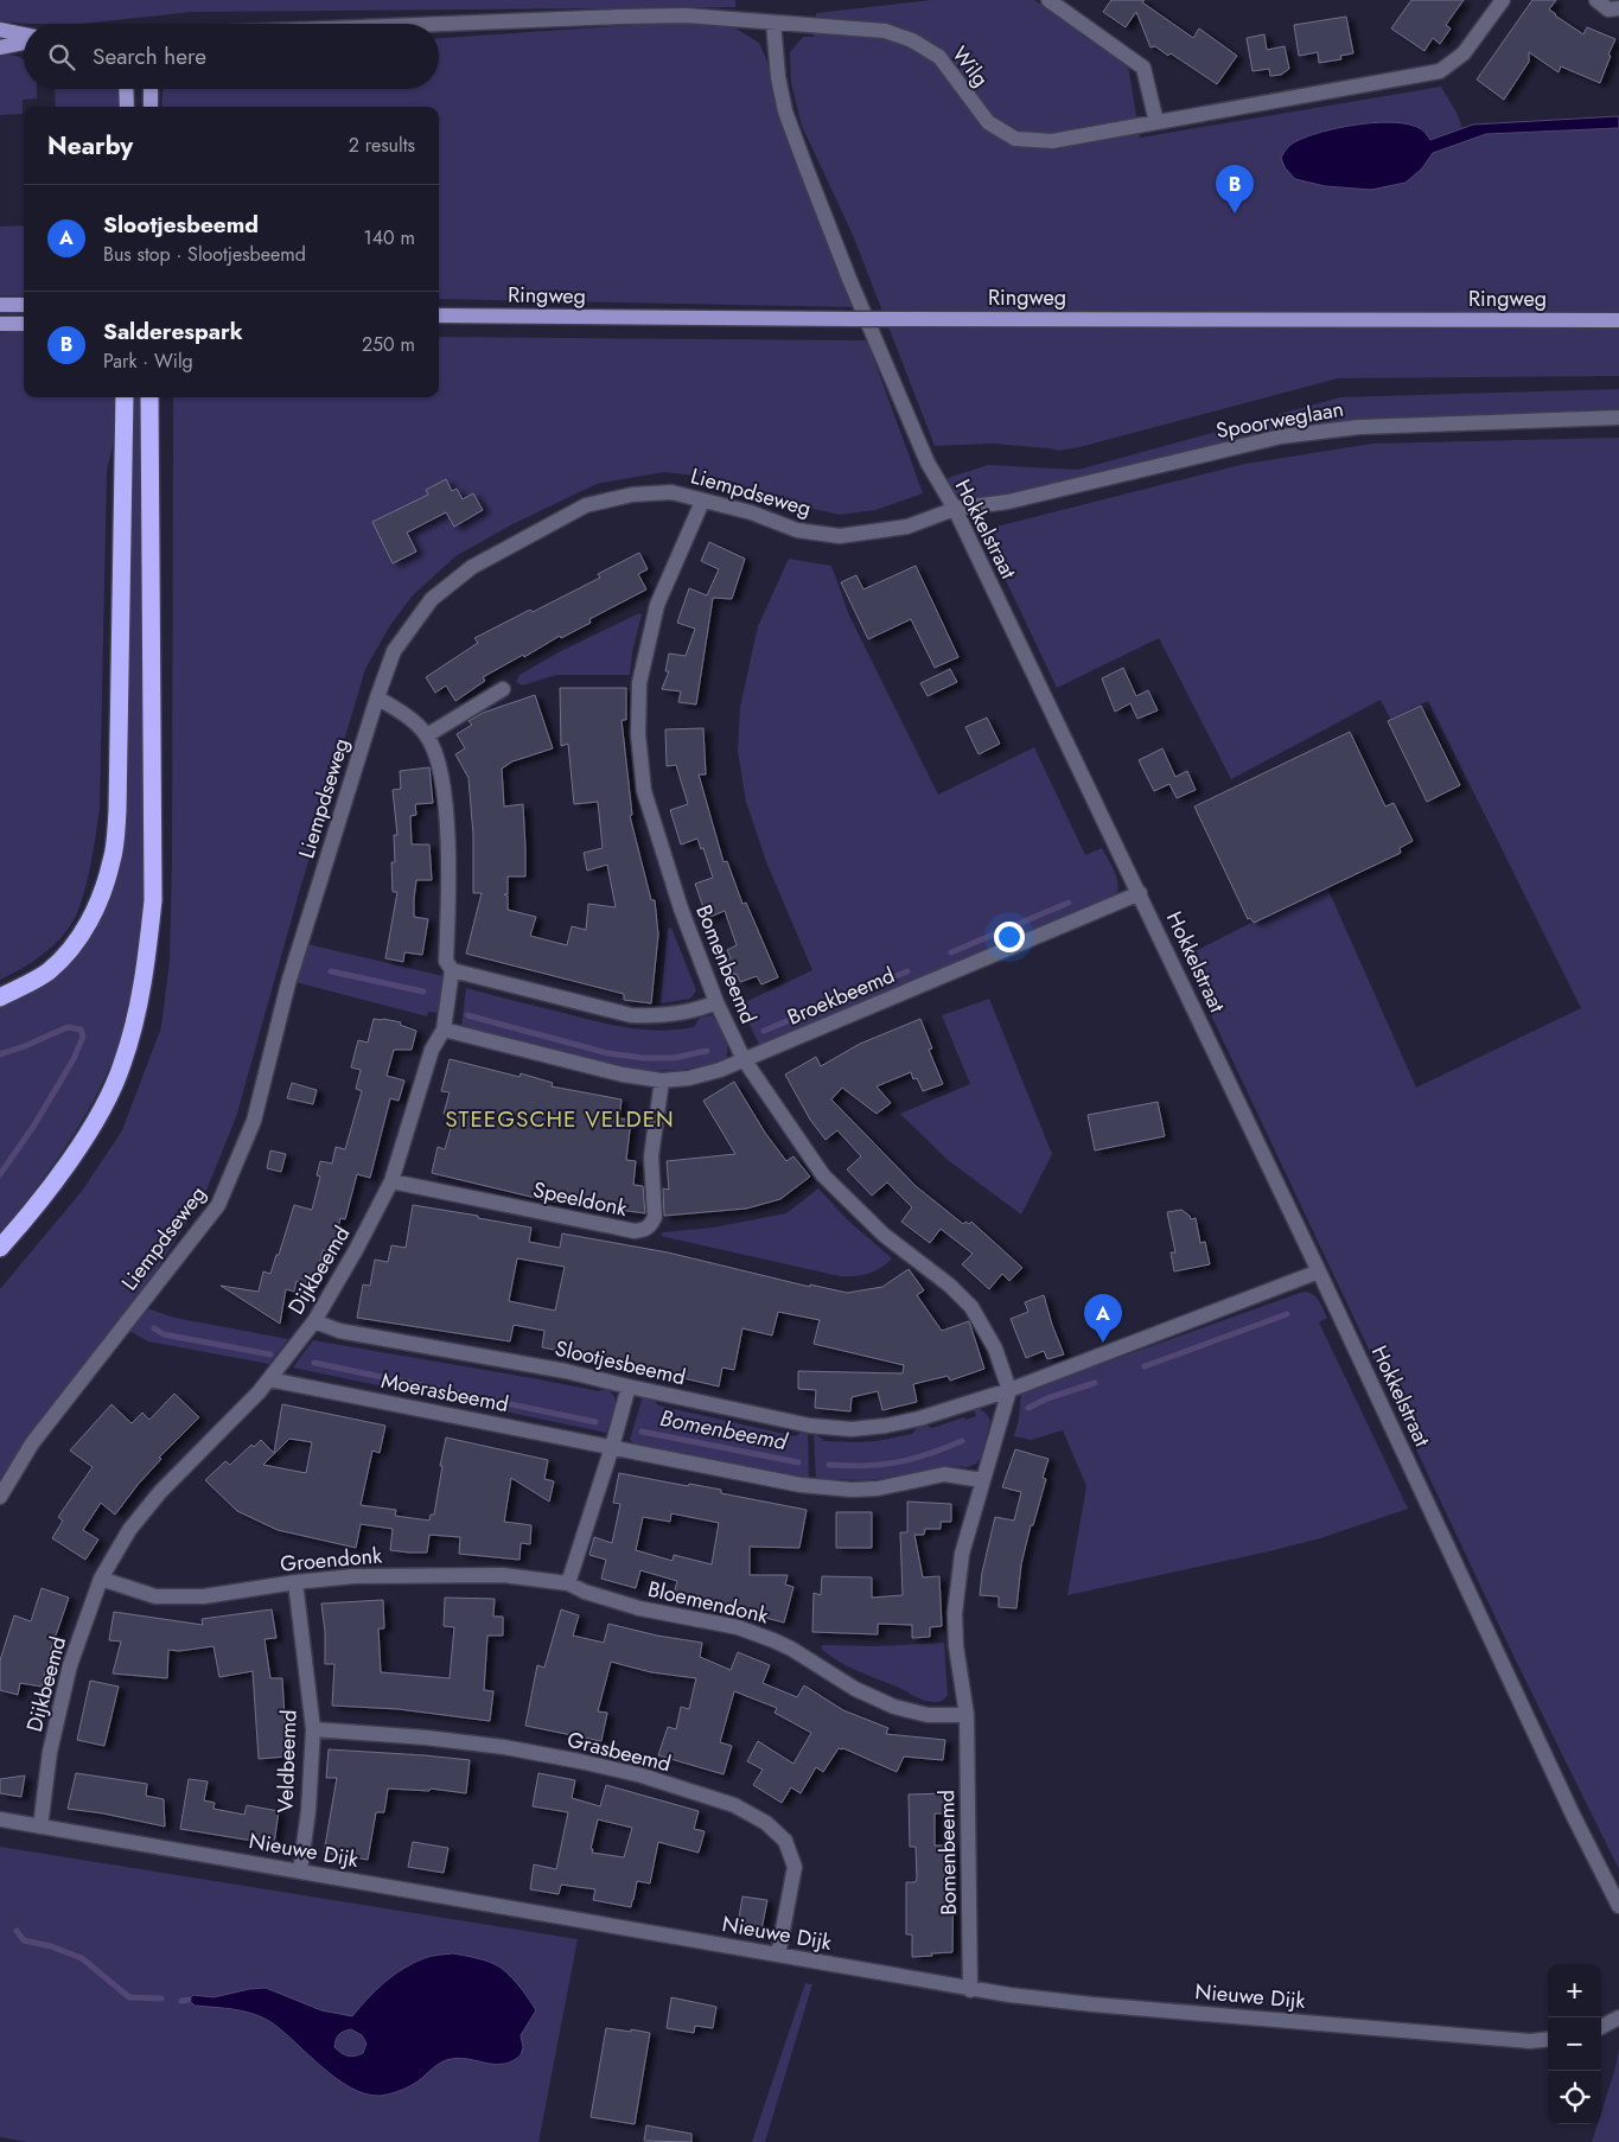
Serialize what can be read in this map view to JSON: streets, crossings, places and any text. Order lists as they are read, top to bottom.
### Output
{
  "streets": {
    "main road": ["Ringweg"],
    "street": [
      "Wilg",
      "Spoorweglaan",
      "Liempdseweg",
      "Hokkelstraat",
      "Bomenbeemd",
      "Broekbeemd",
      "Speeldonk",
      "Dijkbeemd",
      "Slootjesbeemd",
      "Moerasbeemd",
      "Groendonk",
      "Bloemendonk",
      "Grasbeemd",
      "Veldbeemd",
      "Nieuwe Dijk"
    ]
  },
  "crossings": [
    ["Wilg", "Hokkelstraat"],
    ["Spoorweglaan", "Liempdseweg"],
    ["Spoorweglaan", "Hokkelstraat"],
    ["Liempdseweg", "Hokkelstraat"],
    ["Liempdseweg", "Bomenbeemd"],
    ["Liempdseweg", "Dijkbeemd"],
    ["Hokkelstraat", "Broekbeemd"],
    ["Hokkelstraat", "Slootjesbeemd"],
    ["Bomenbeemd", "Broekbeemd"],
    ["Bomenbeemd", "Slootjesbeemd"],
    ["Bomenbeemd", "Bloemendonk"],
    ["Bomenbeemd", "Nieuwe Dijk"],
    ["Broekbeemd", "Speeldonk"],
    ["Broekbeemd", "Dijkbeemd"],
    ["Speeldonk", "Dijkbeemd"],
    ["Dijkbeemd", "Slootjesbeemd"],
    ["Dijkbeemd", "Moerasbeemd"],
    ["Dijkbeemd", "Groendonk"],
    ["Dijkbeemd", "Nieuwe Dijk"],
    ["Groendonk", "Bloemendonk"],
    ["Groendonk", "Veldbeemd"],
    ["Grasbeemd", "Veldbeemd"],
    ["Grasbeemd", "Nieuwe Dijk"],
    ["Veldbeemd", "Nieuwe Dijk"]
  ],
  "districts": ["STEEGSCHE VELDEN"],
  "water": ["Bomenbeemd"],
  "page": {
    "search": "Search here",
    "heading": ["Nearby", "2 results"],
    "pins": ["B", "A"],
    "list": [
      {
        "mark": "A",
        "name": "Slootjesbeemd",
        "note": "Bus stop · Slootjesbeemd",
        "value": "140 m"
      },
      {
        "mark": "B",
        "name": "Salderespark",
        "note": "Park · Wilg",
        "value": "250 m"
      }
    ],
    "map_buttons": ["+", "−"]
  }
}
